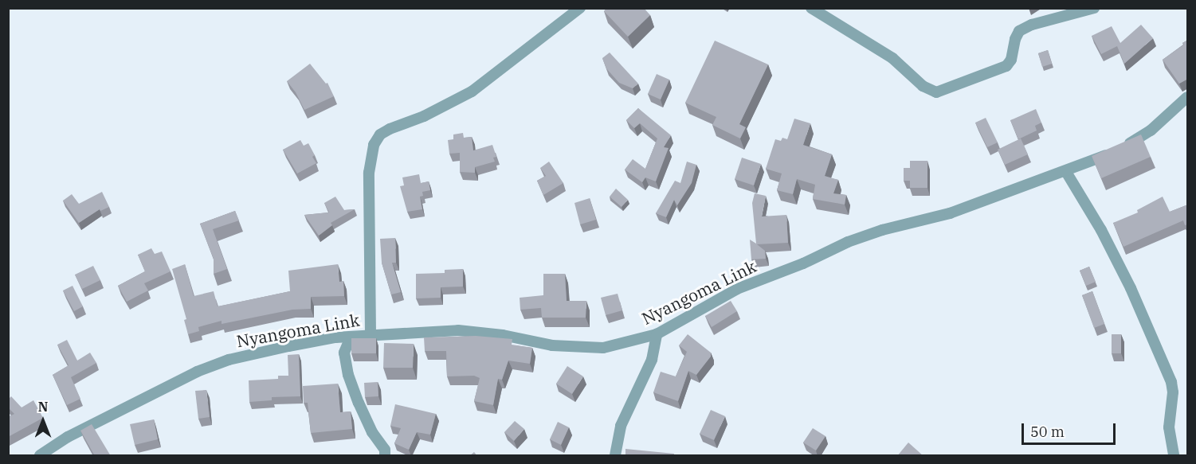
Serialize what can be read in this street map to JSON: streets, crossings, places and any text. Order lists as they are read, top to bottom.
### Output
{
  "streets": {
    "street": ["Nyangoma Link"]
  },
  "scale_bar": "50 m",
  "north": "top"
}
